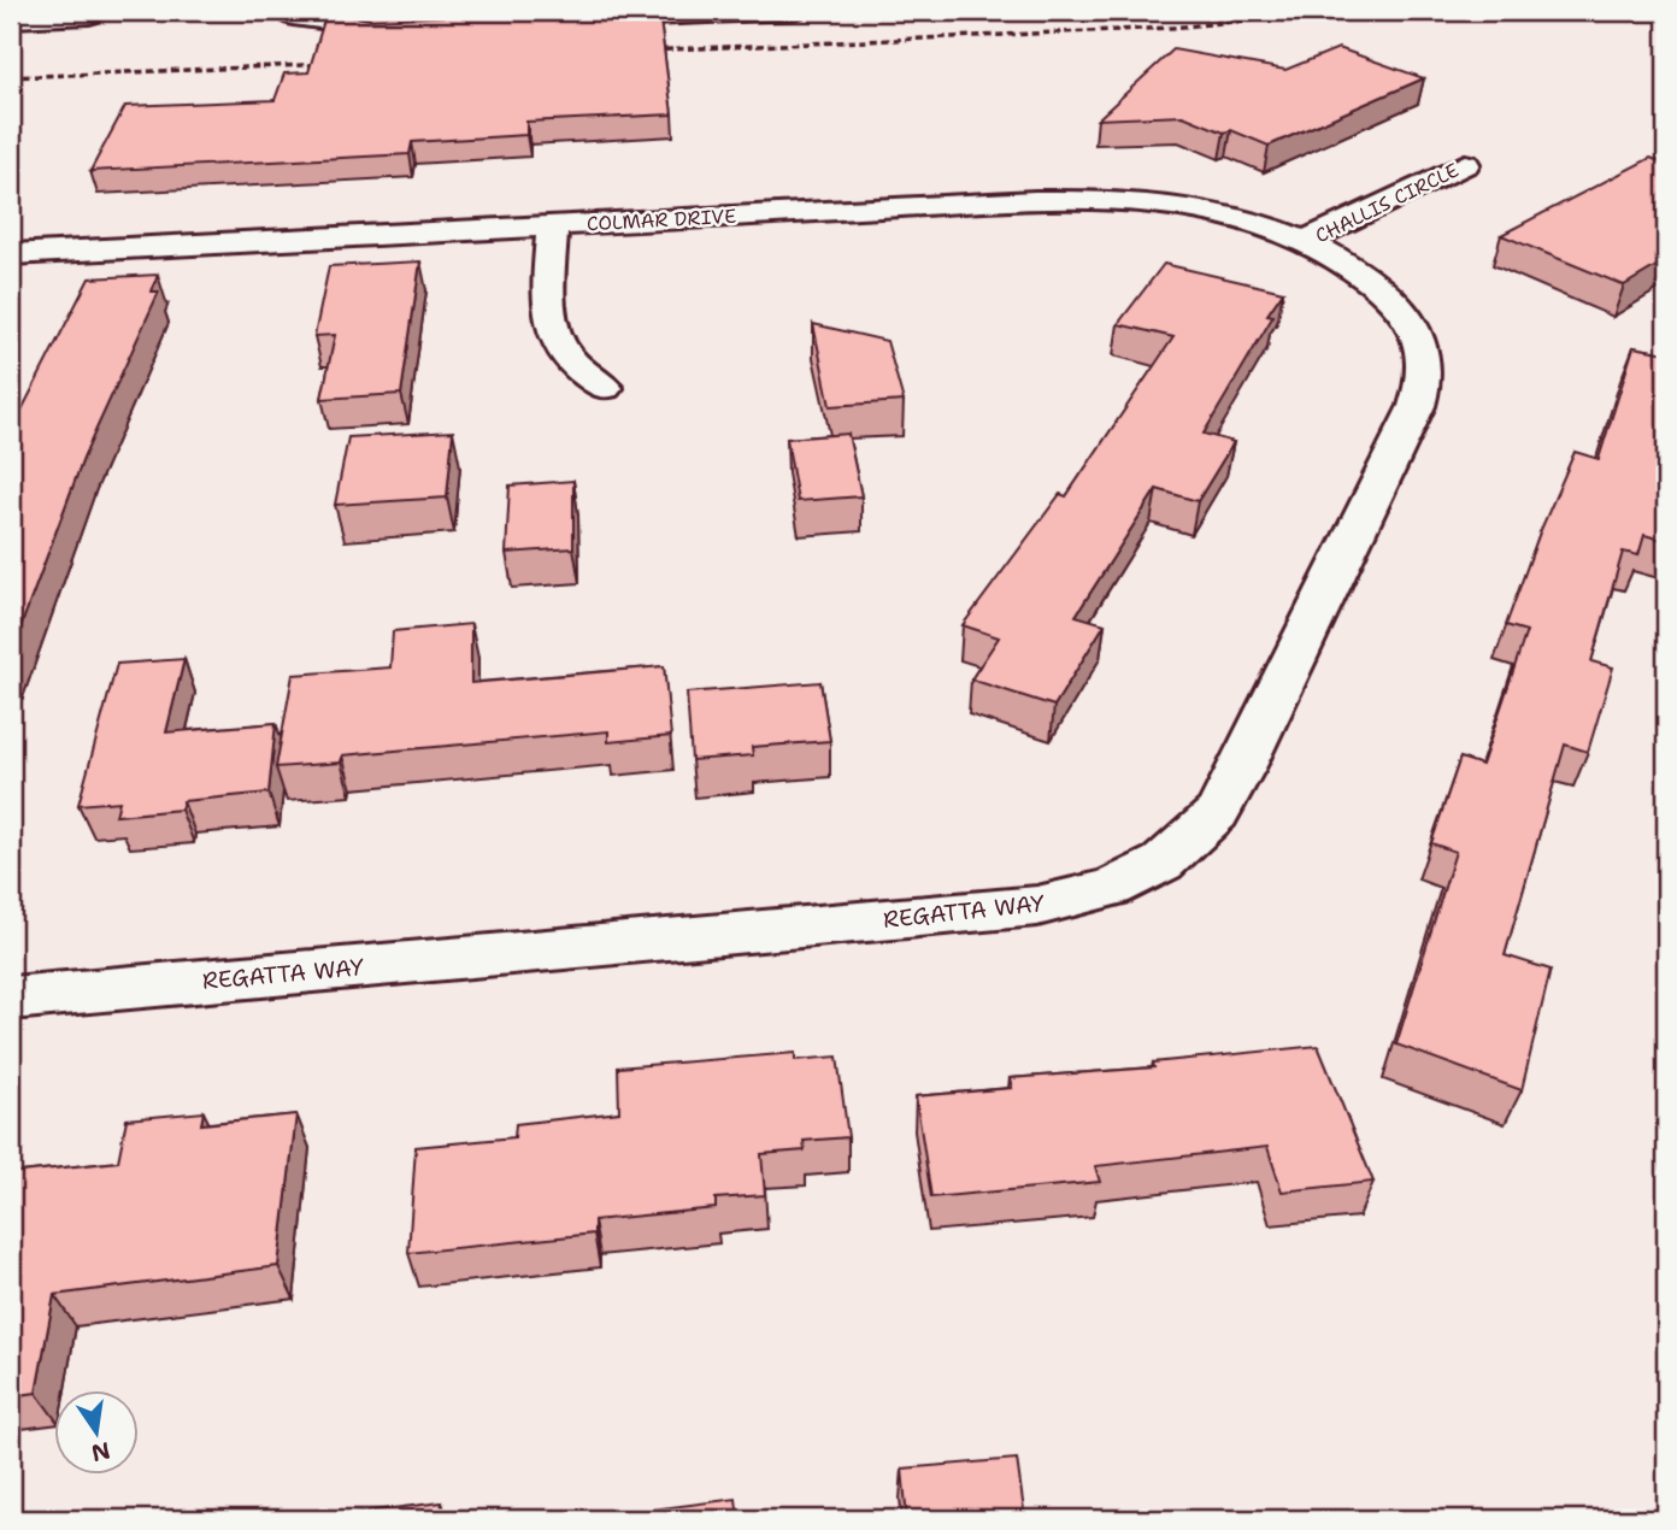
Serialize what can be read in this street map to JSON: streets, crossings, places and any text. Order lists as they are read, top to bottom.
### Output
{
  "streets": {
    "street": ["CHALLIS CIRCLE", "COLMAR DRIVE", "REGATTA WAY"]
  },
  "crossings": [
    ["CHALLIS CIRCLE", "COLMAR DRIVE"],
    ["CHALLIS CIRCLE", "REGATTA WAY"],
    ["COLMAR DRIVE", "REGATTA WAY"]
  ],
  "north": "bottom"
}
